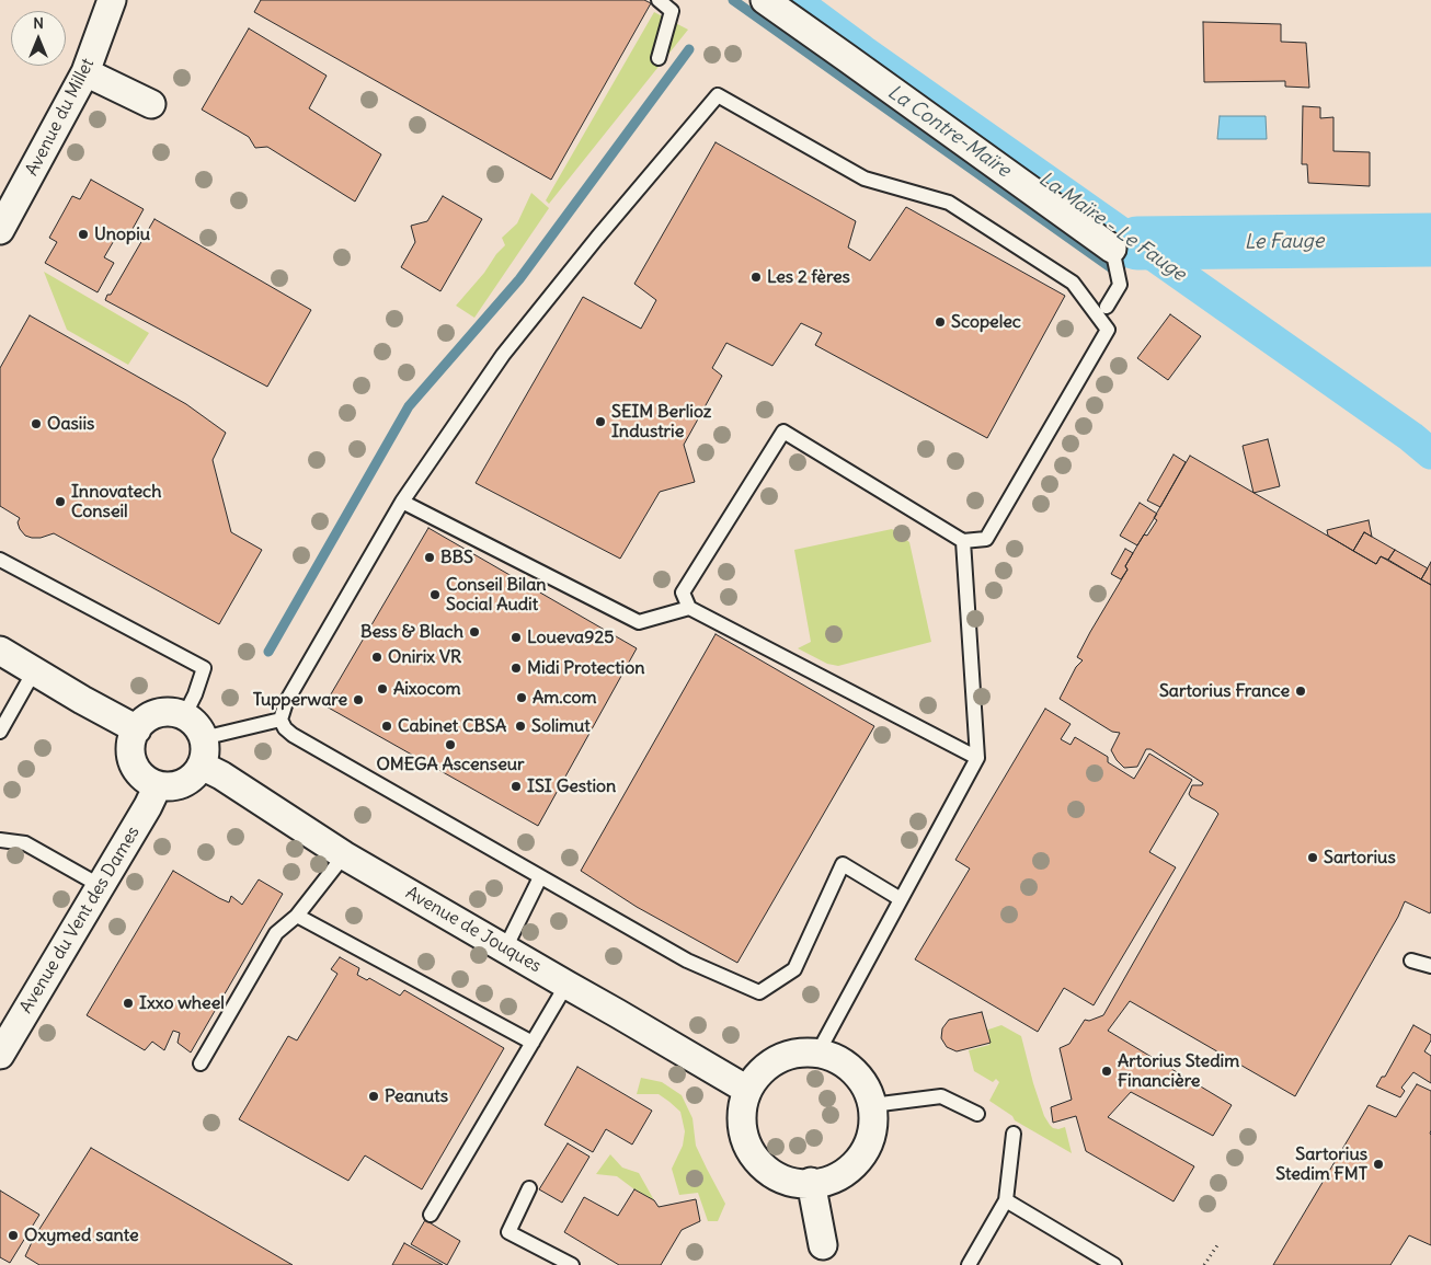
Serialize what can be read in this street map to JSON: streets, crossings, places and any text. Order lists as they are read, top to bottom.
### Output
{
  "streets": {
    "street": ["Avenue du Millet", "Avenue du Vent des Dames", "Avenue de Jouques"]
  },
  "crossings": [
    ["Avenue du Vent des Dames", "Avenue de Jouques"]
  ],
  "water": ["La Contre-Maïre", "La Maïre - Le Fauge", "Le Fauge"],
  "places": [
    "Unopiu",
    "Les 2 fères",
    "Scopelec",
    "SEIM Berlioz Industrie",
    "Oasiis",
    "Innovatech Conseil",
    "BBS",
    "Conseil Bilan Social Audit",
    "Bess & Blach",
    "Loueva925",
    "Onirix VR",
    "Midi Protection",
    "Aixocom",
    "Sartorius France",
    "Am.com",
    "Tupperware",
    "Cabinet CBSA",
    "Solimut",
    "OMEGA Ascenseur",
    "ISI Gestion",
    "Sartorius",
    "Ixxo wheel",
    "Artorius Stedim Financière",
    "Peanuts",
    "Sartorius Stedim FMT",
    "Oxymed sante"
  ],
  "north": "top"
}
